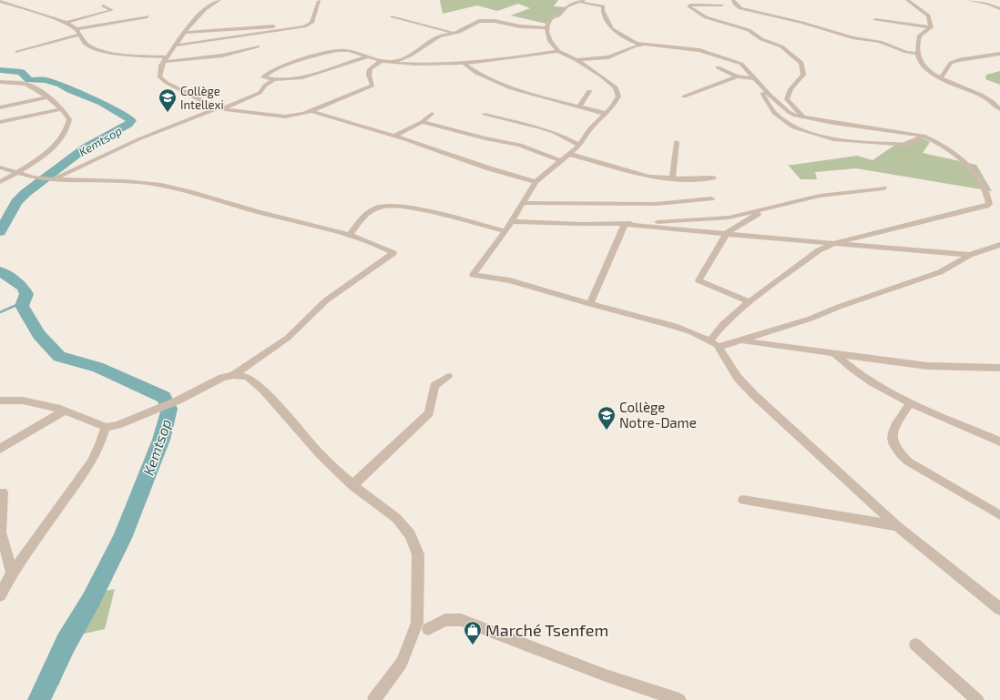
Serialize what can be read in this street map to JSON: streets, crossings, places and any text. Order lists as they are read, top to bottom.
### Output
{
  "water": ["Kemtsop"],
  "places": {
    "school or university": ["Collège Intellexi", "Collège Notre-Dame"],
    "shop": ["Marché Tsenfem"]
  }
}
